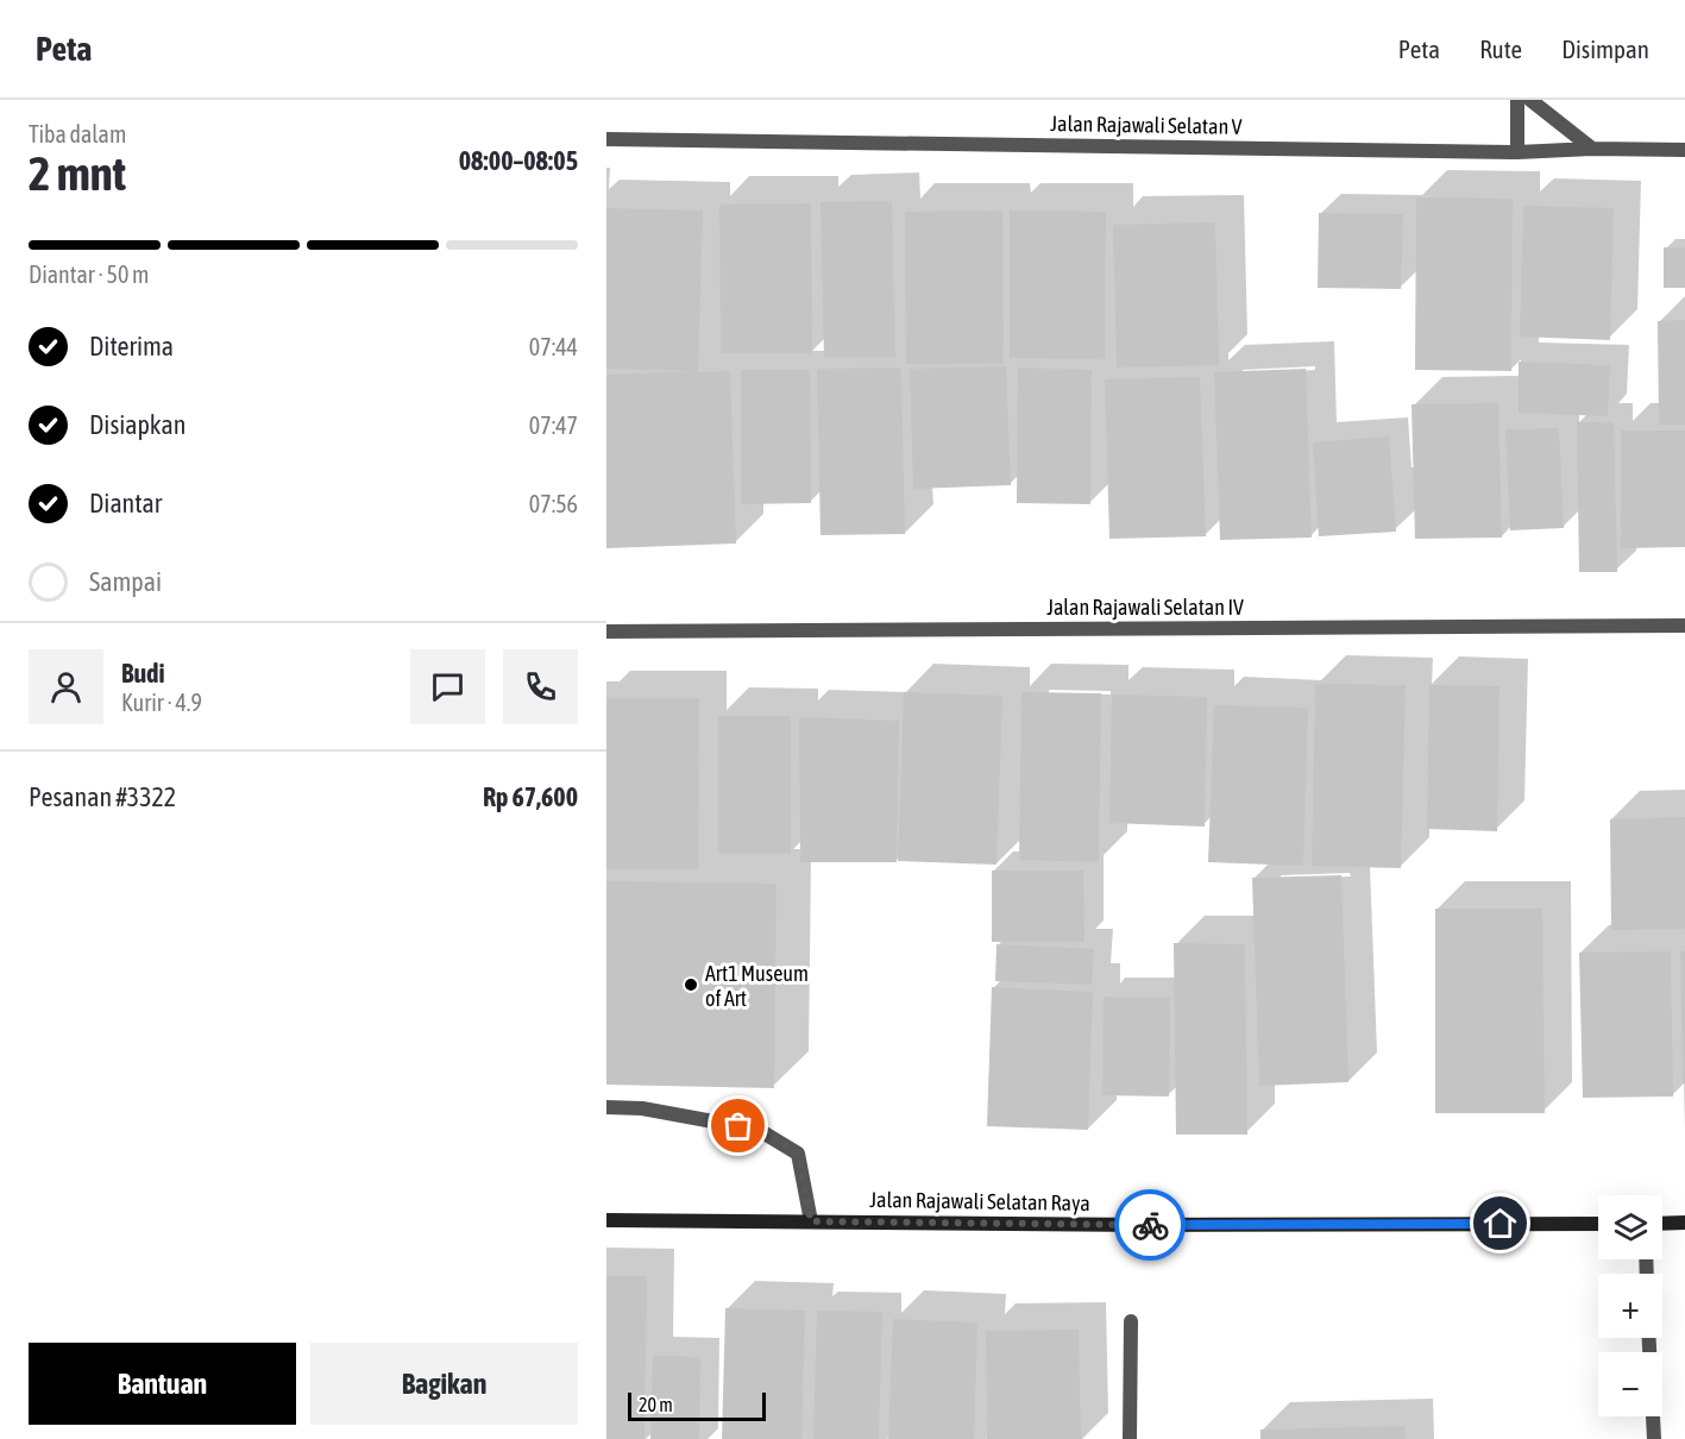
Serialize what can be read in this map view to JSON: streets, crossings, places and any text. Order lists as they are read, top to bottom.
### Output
{
  "streets": {
    "main road": ["Jalan Rajawali Selatan Raya"],
    "street": ["Jalan Rajawali Selatan V", "Jalan Rajawali Selatan IV"]
  },
  "places": ["Art1 Museum of Art"],
  "scale_bar": "20 m",
  "page": {
    "header": "Peta",
    "nav": ["Peta", "Rute", "Disimpan"],
    "heading": ["2 mnt", "Tiba dalam", "08:00–08:05"],
    "panel": [
      "Budi",
      "Kurir · 4.9",
      "Pesanan #3322",
      "Rp 67,600"
    ],
    "bar": "Diantar · 50 m",
    "list": [
      ["Diterima", "07:44"],
      ["Disiapkan", "07:47"],
      ["Diantar", "07:56"],
      "Sampai"
    ],
    "map_buttons": ["+", "−"],
    "buttons": ["Bantuan", "Bagikan"],
    "scale": "20 m"
  }
}
